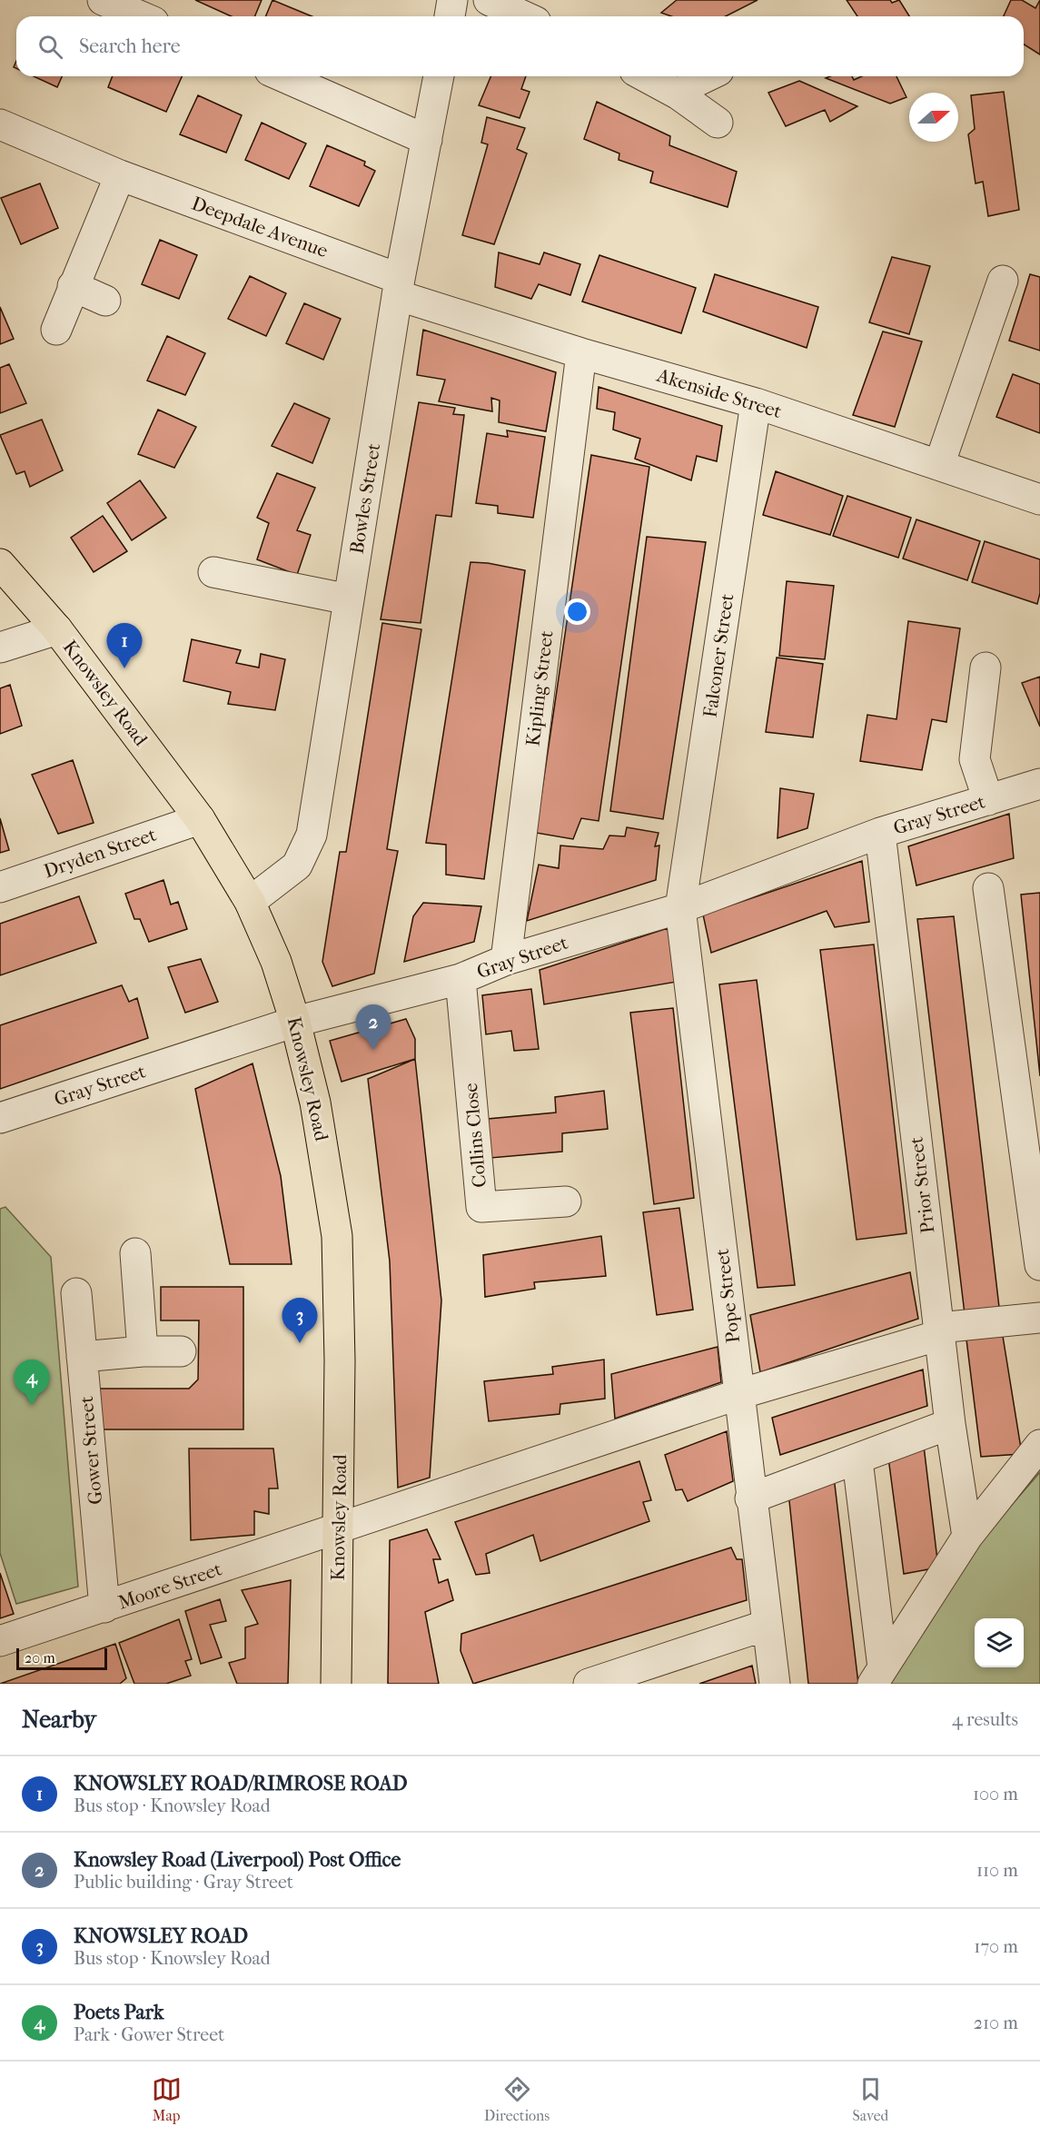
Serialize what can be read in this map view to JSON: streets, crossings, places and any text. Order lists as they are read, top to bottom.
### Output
{
  "streets": {
    "main road": ["Knowsley Road"],
    "street": [
      "Deepdale Avenue",
      "Akenside Street",
      "Bowles Street",
      "Falconer Street",
      "Kipling Street",
      "Gray Street",
      "Dryden Street",
      "Collins Close",
      "Prior Street",
      "Pope Street",
      "Gower Street",
      "Moore Street"
    ]
  },
  "crossings": [
    ["Deepdale Avenue", "Akenside Street"],
    ["Deepdale Avenue", "Bowles Street"],
    ["Akenside Street", "Bowles Street"],
    ["Akenside Street", "Falconer Street"],
    ["Akenside Street", "Kipling Street"],
    ["Bowles Street", "Knowsley Road"],
    ["Falconer Street", "Gray Street"],
    ["Falconer Street", "Pope Street"],
    ["Kipling Street", "Gray Street"],
    ["Knowsley Road", "Gray Street"],
    ["Knowsley Road", "Dryden Street"],
    ["Knowsley Road", "Moore Street"],
    ["Gray Street", "Collins Close"],
    ["Gray Street", "Prior Street"],
    ["Gray Street", "Pope Street"],
    ["Prior Street", "Moore Street"],
    ["Pope Street", "Moore Street"],
    ["Gower Street", "Moore Street"]
  ],
  "scale_bar": "20 m",
  "north": "right",
  "page": {
    "search": "Search here",
    "pins": [
      "1",
      "2",
      "3",
      "4"
    ],
    "scale": "20 m",
    "heading": ["Nearby", "4 results"],
    "list": [
      {
        "mark": "1",
        "name": "KNOWSLEY ROAD/RIMROSE ROAD",
        "note": "Bus stop · Knowsley Road",
        "value": "100 m"
      },
      {
        "mark": "2",
        "name": "Knowsley Road (Liverpool) Post Office",
        "note": "Public building · Gray Street",
        "value": "110 m"
      },
      {
        "mark": "3",
        "name": "KNOWSLEY ROAD",
        "note": "Bus stop · Knowsley Road",
        "value": "170 m"
      },
      {
        "mark": "4",
        "name": "Poets Park",
        "note": "Park · Gower Street",
        "value": "210 m"
      }
    ],
    "nav": ["Map", "Directions", "Saved"]
  }
}
